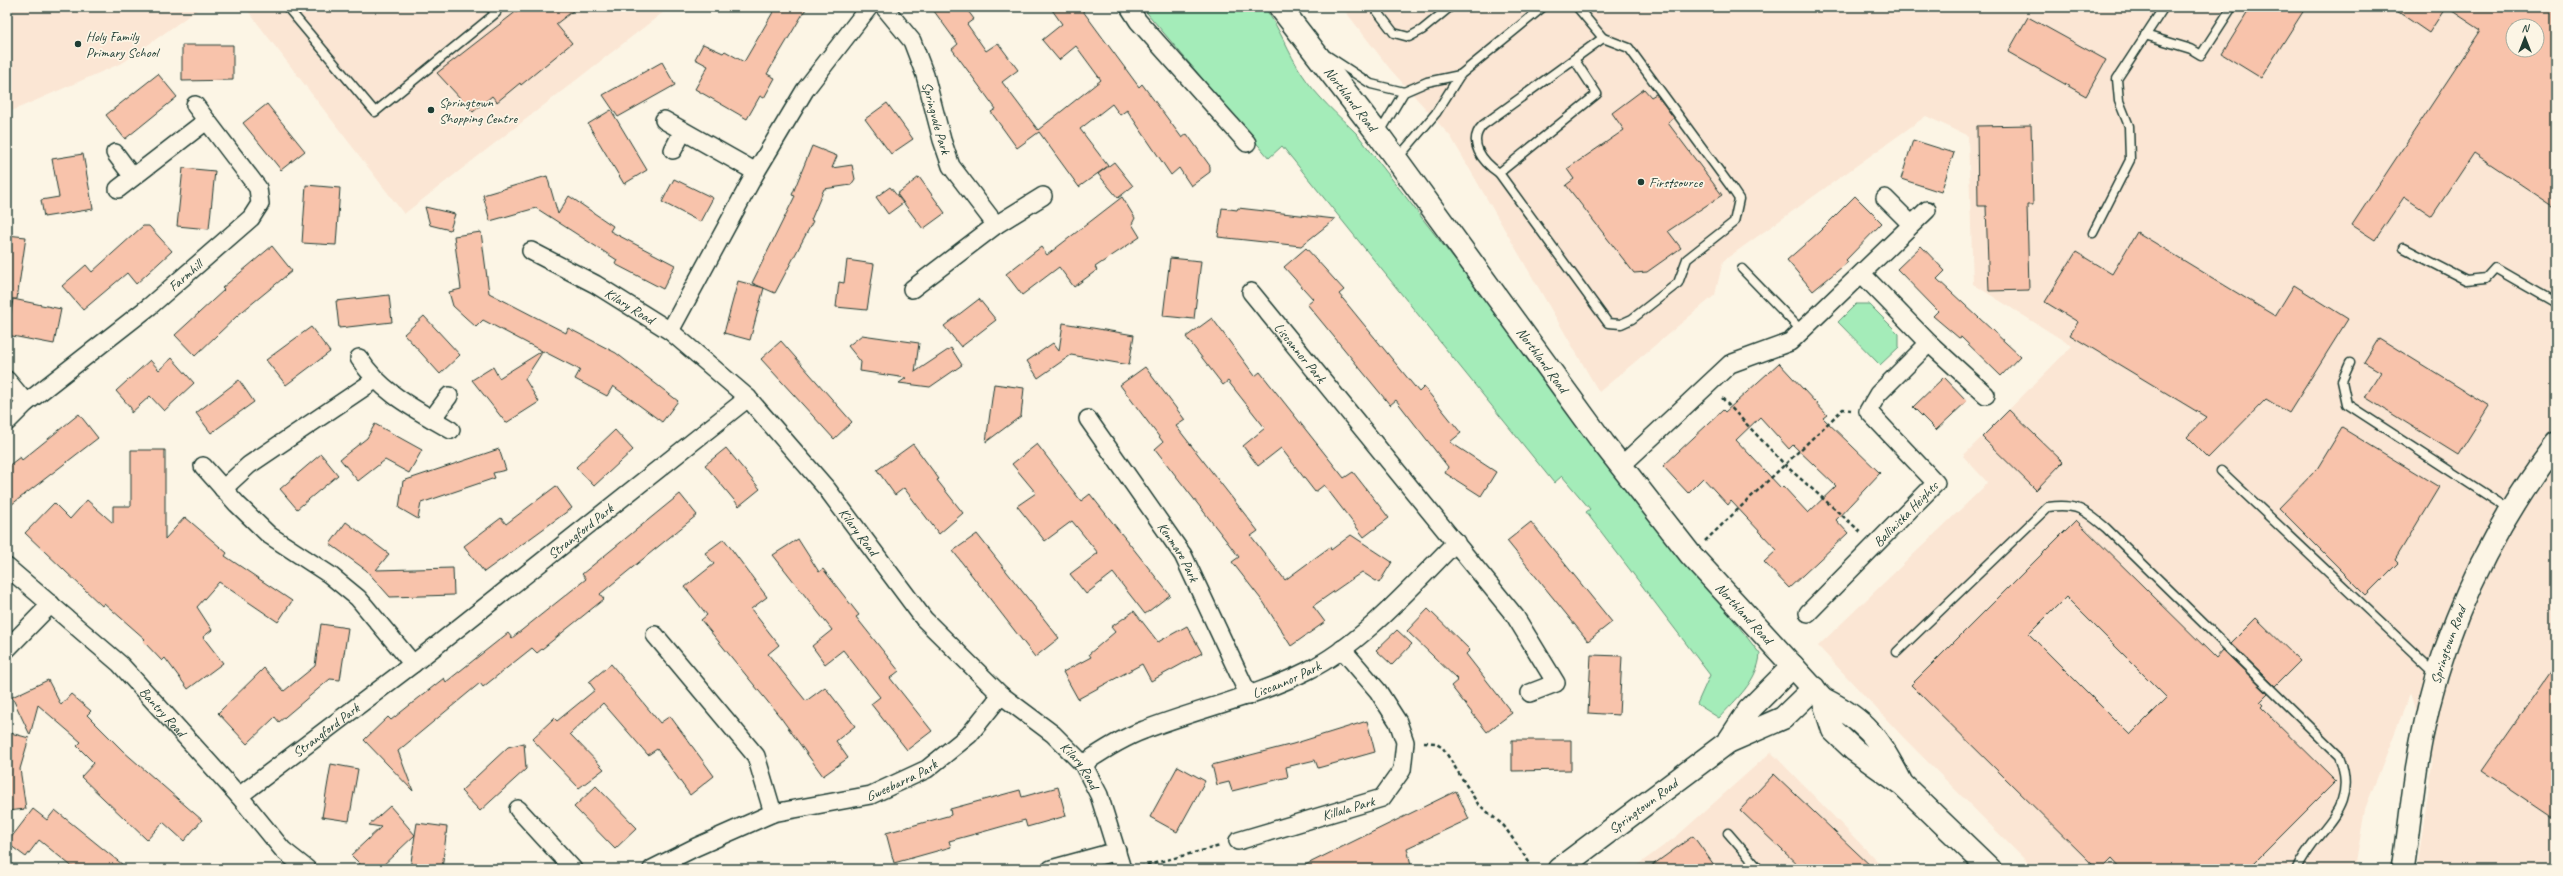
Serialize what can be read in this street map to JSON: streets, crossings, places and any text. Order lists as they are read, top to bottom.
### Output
{
  "streets": {
    "main road": ["Northland Road", "Springtown Road"],
    "street": [
      "Springvale Park",
      "Farmhill",
      "Kilary Road",
      "Liscannor Park",
      "Balliniska Heights",
      "Strangford Park",
      "Kenmare Park",
      "Bantry Road",
      "Gweebarra Park",
      "Killala Park"
    ]
  },
  "crossings": [
    ["Northland Road", "Springtown Road"],
    ["Kilary Road", "Liscannor Park"],
    ["Kilary Road", "Strangford Park"],
    ["Kilary Road", "Gweebarra Park"],
    ["Liscannor Park", "Kenmare Park"],
    ["Liscannor Park", "Killala Park"],
    ["Strangford Park", "Bantry Road"]
  ],
  "places": ["Holy Family Primary School", "Springtown Shopping Centre", "Firstsource"],
  "north": "top"
}
